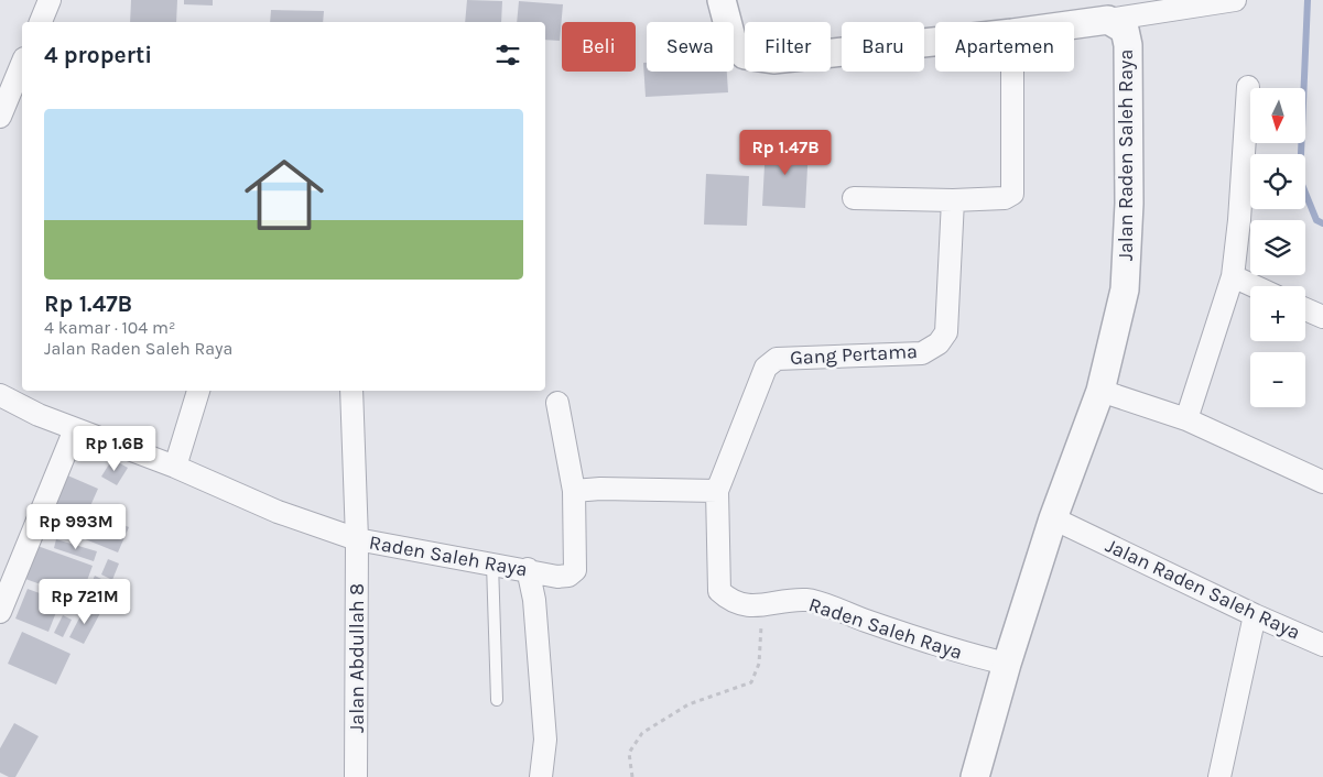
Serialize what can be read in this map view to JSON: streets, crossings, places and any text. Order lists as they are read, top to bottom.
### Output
{
  "streets": {
    "street": [
      "Jalan Raden Saleh Raya",
      "Gang Pertama",
      "Raden Saleh Raya",
      "Jalan Abdullah 8"
    ]
  },
  "crossings": [
    ["Jalan Raden Saleh Raya", "Raden Saleh Raya"],
    ["Gang Pertama", "Raden Saleh Raya"],
    ["Raden Saleh Raya", "Jalan Abdullah 8"]
  ],
  "north": "bottom",
  "page": {
    "chip": [
      "Beli",
      "Sewa",
      "Filter",
      "Baru",
      "Apartemen"
    ],
    "heading": "4 properti",
    "map_buttons": ["+", "−"],
    "list": [
      {
        "name": "Rp 1.47B",
        "note": "4 kamar · 104 m² · Jalan Raden Saleh Raya"
      }
    ],
    "price": [
      "Rp 1.47B",
      "Rp 1.6B",
      "Rp 993M",
      "Rp 721M"
    ]
  }
}
